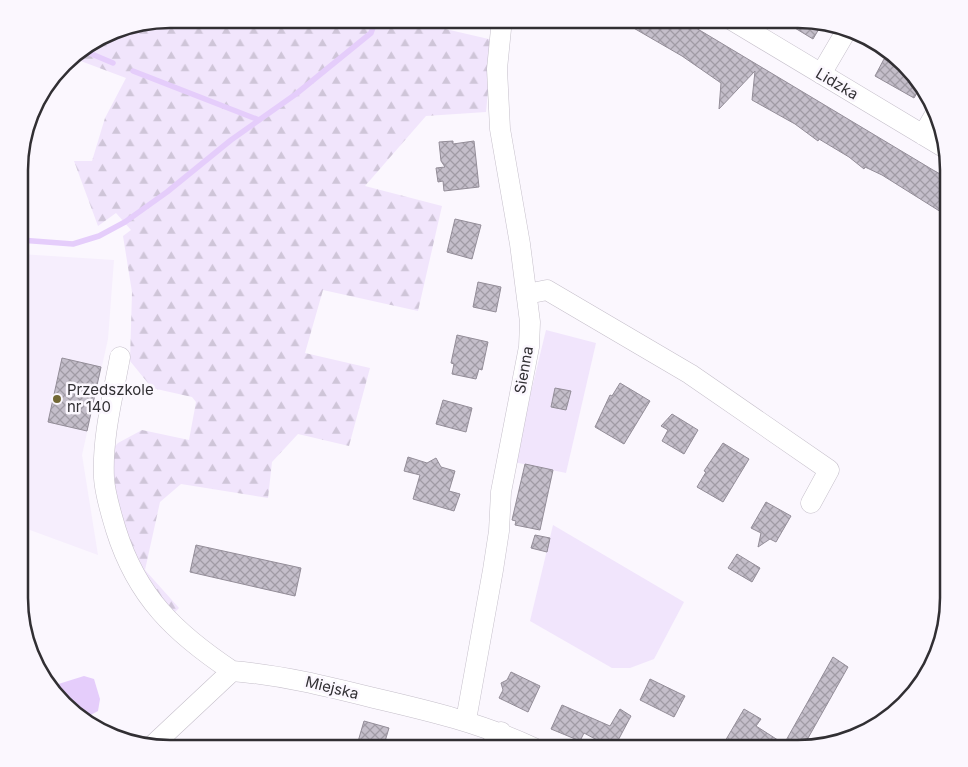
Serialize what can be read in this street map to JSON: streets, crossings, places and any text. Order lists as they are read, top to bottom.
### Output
{
  "streets": {
    "street": ["Lidzka", "Sienna", "Miejska"]
  },
  "crossings": [
    ["Sienna", "Miejska"]
  ],
  "places": ["Przedszkole nr 140"]
}
